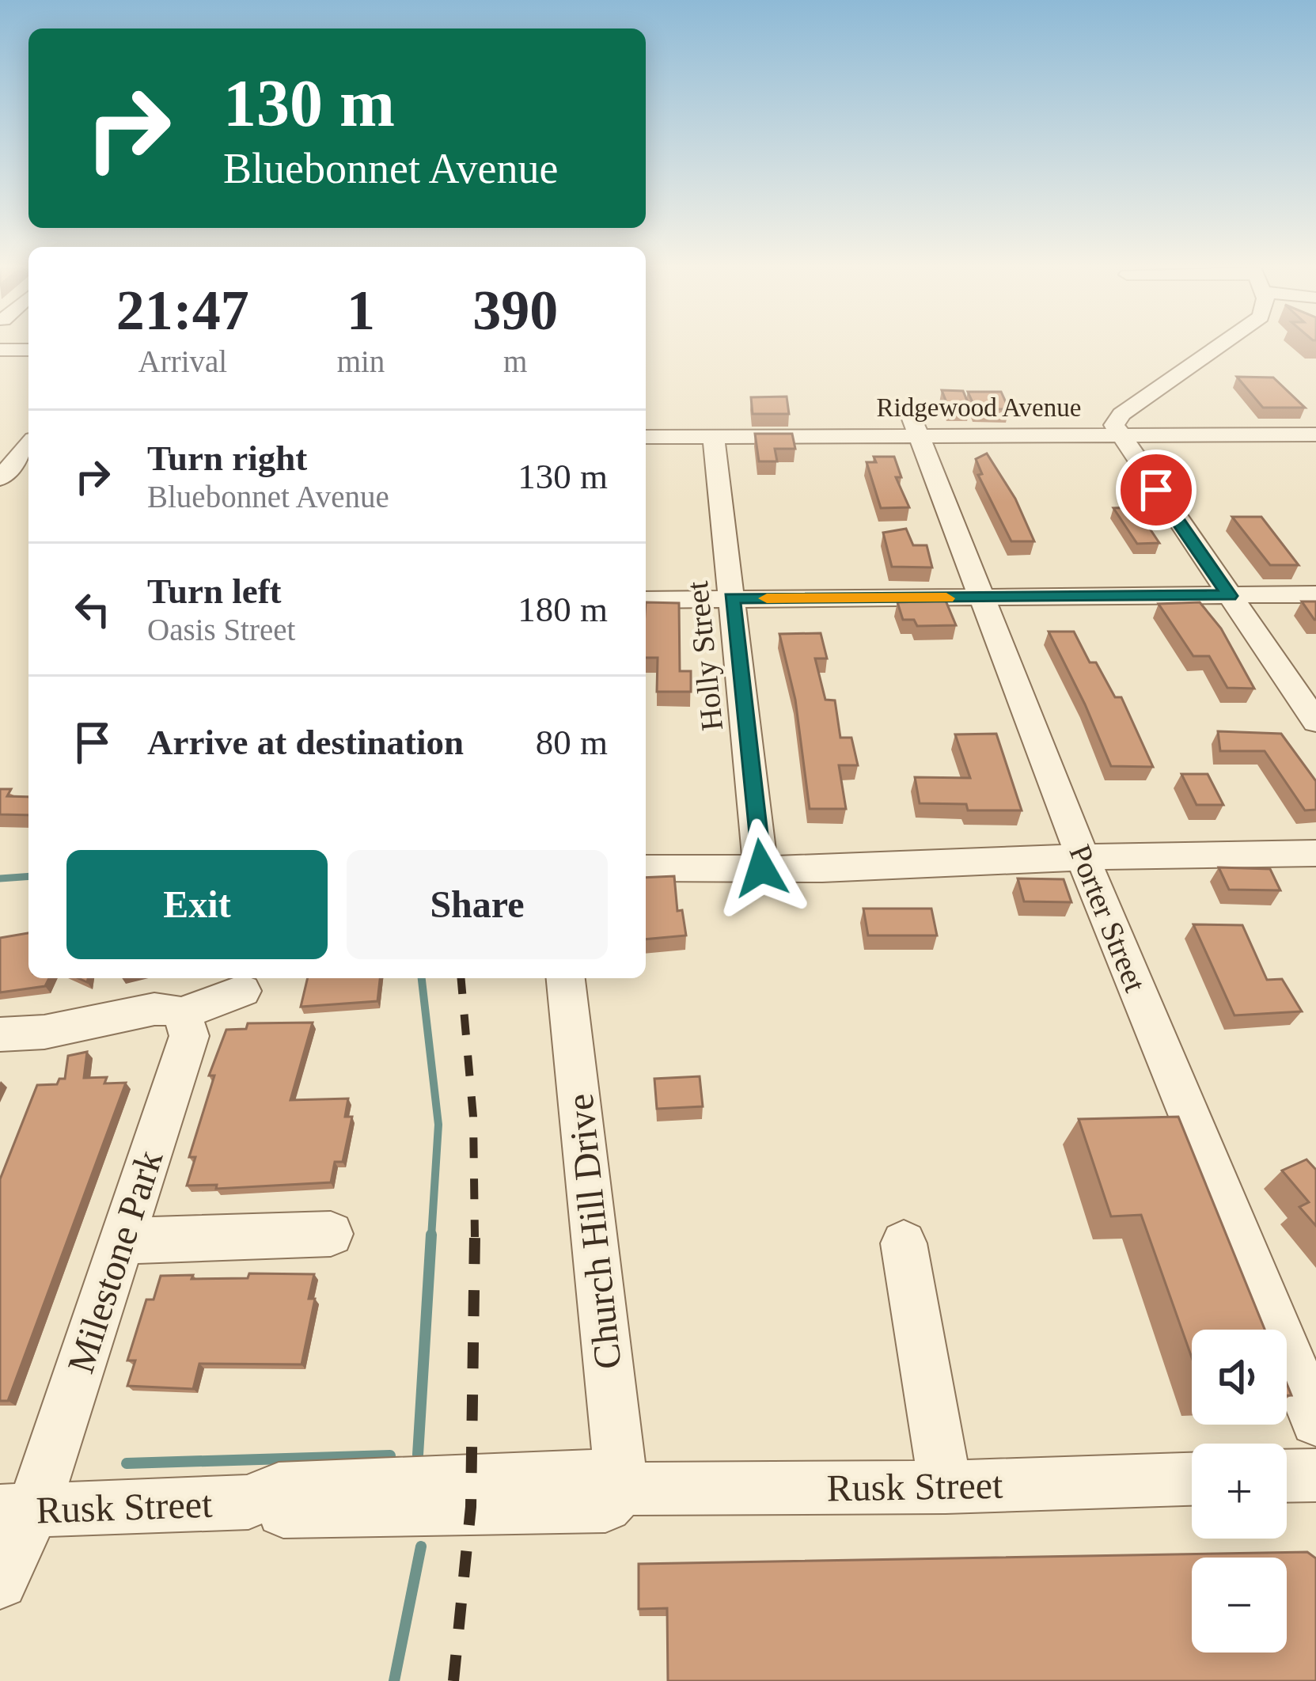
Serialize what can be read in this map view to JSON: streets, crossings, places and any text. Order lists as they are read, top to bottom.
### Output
{
  "streets": {
    "street": [
      "Ridgewood Avenue",
      "Holly Street",
      "Porter Street",
      "Church Hill Drive",
      "Milestone Park",
      "Rusk Street"
    ]
  },
  "crossings": [
    ["Ridgewood Avenue", "Holly Street"],
    ["Ridgewood Avenue", "Porter Street"],
    ["Church Hill Drive", "Rusk Street"],
    ["Milestone Park", "Rusk Street"]
  ],
  "page": {
    "turn": ["130 m", "Bluebonnet Avenue"],
    "eta": [
      "21:47",
      "Arrival",
      "1",
      "min",
      "390",
      "m"
    ],
    "list": [
      {
        "name": "Turn right",
        "note": "Bluebonnet Avenue",
        "value": "130 m"
      },
      {
        "name": "Turn left",
        "note": "Oasis Street",
        "value": "180 m"
      },
      {
        "name": "Arrive at destination",
        "value": "80 m"
      }
    ],
    "buttons": ["Exit", "Share"],
    "map_buttons": ["+", "−"]
  }
}
